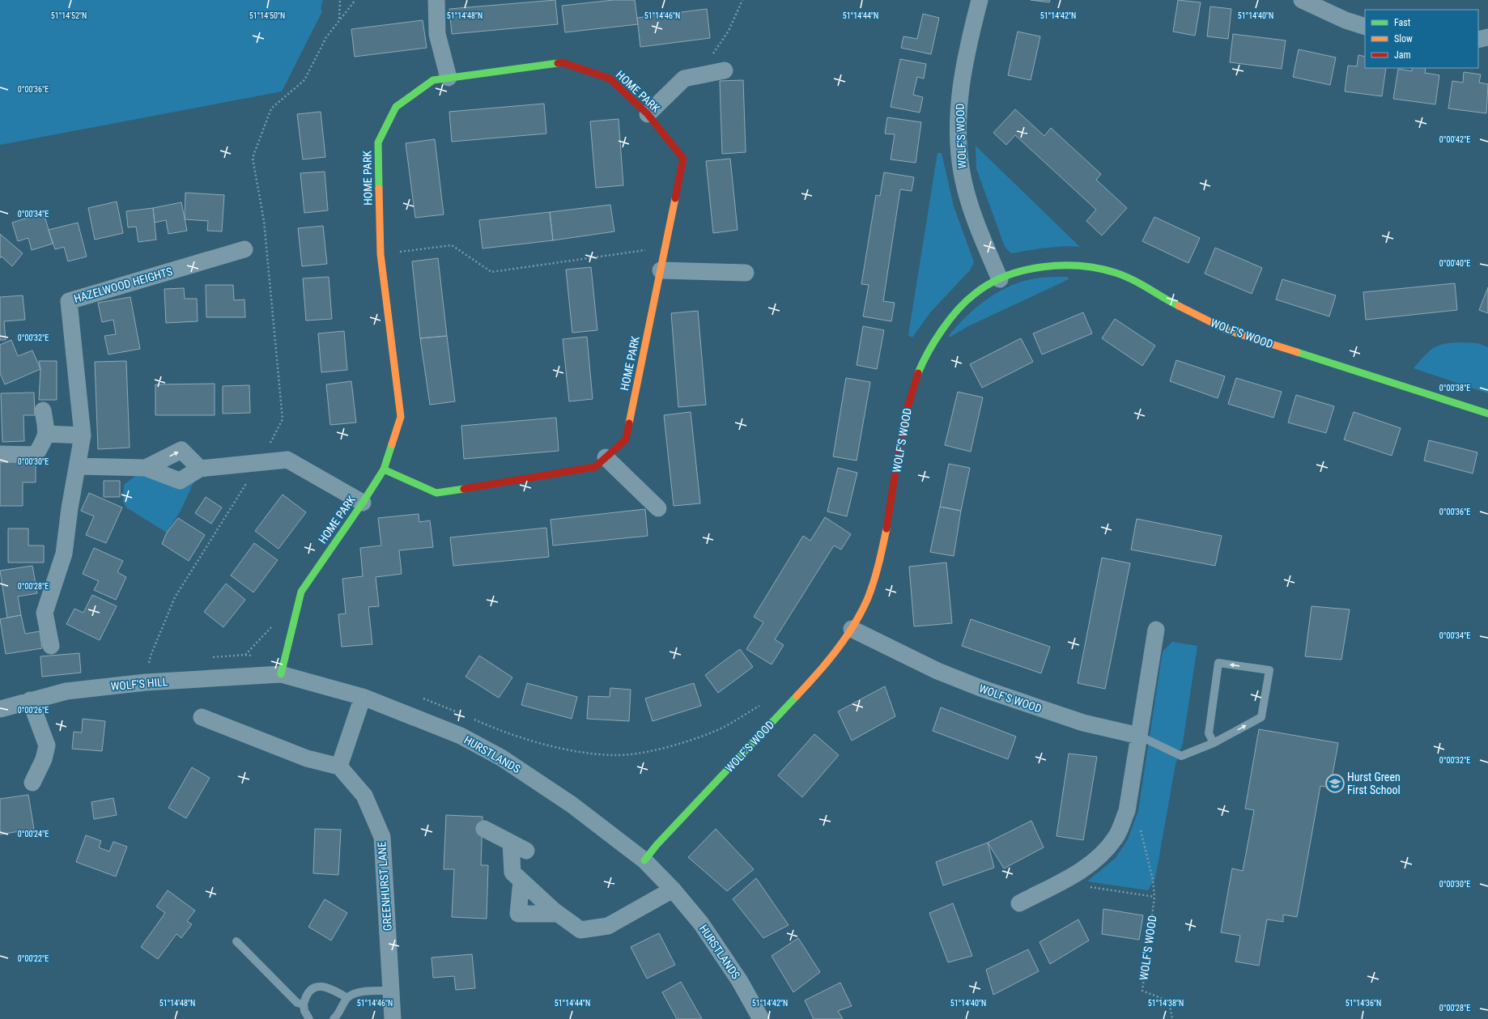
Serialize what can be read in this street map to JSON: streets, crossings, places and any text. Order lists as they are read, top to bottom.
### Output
{
  "streets": {
    "street": [
      "HOME PARK",
      "WOLF'S WOOD",
      "HAZELWOOD HEIGHTS",
      "WOLF'S HILL",
      "HURSTLANDS",
      "GREENHURST LANE"
    ]
  },
  "crossings": [
    ["HOME PARK", "WOLF'S HILL"],
    ["HOME PARK", "HURSTLANDS"],
    ["WOLF'S WOOD", "HURSTLANDS"],
    ["WOLF'S HILL", "HURSTLANDS"]
  ],
  "places": {
    "school or university": ["Hurst Green First School"]
  },
  "legend": ["Fast", "Slow", "Jam"],
  "coordinates": [
    "51°14'52\"N",
    "51°14'50\"N",
    "51°14'48\"N",
    "51°14'46\"N",
    "51°14'44\"N",
    "51°14'42\"N",
    "51°14'40\"N",
    "0°00'36\"E",
    "0°00'42\"E",
    "0°00'34\"E",
    "0°00'40\"E",
    "0°00'32\"E",
    "0°00'38\"E",
    "0°00'30\"E",
    "0°00'28\"E",
    "0°00'26\"E",
    "0°00'24\"E",
    "0°00'22\"E",
    "51°14'38\"N",
    "51°14'36\"N"
  ]
}
